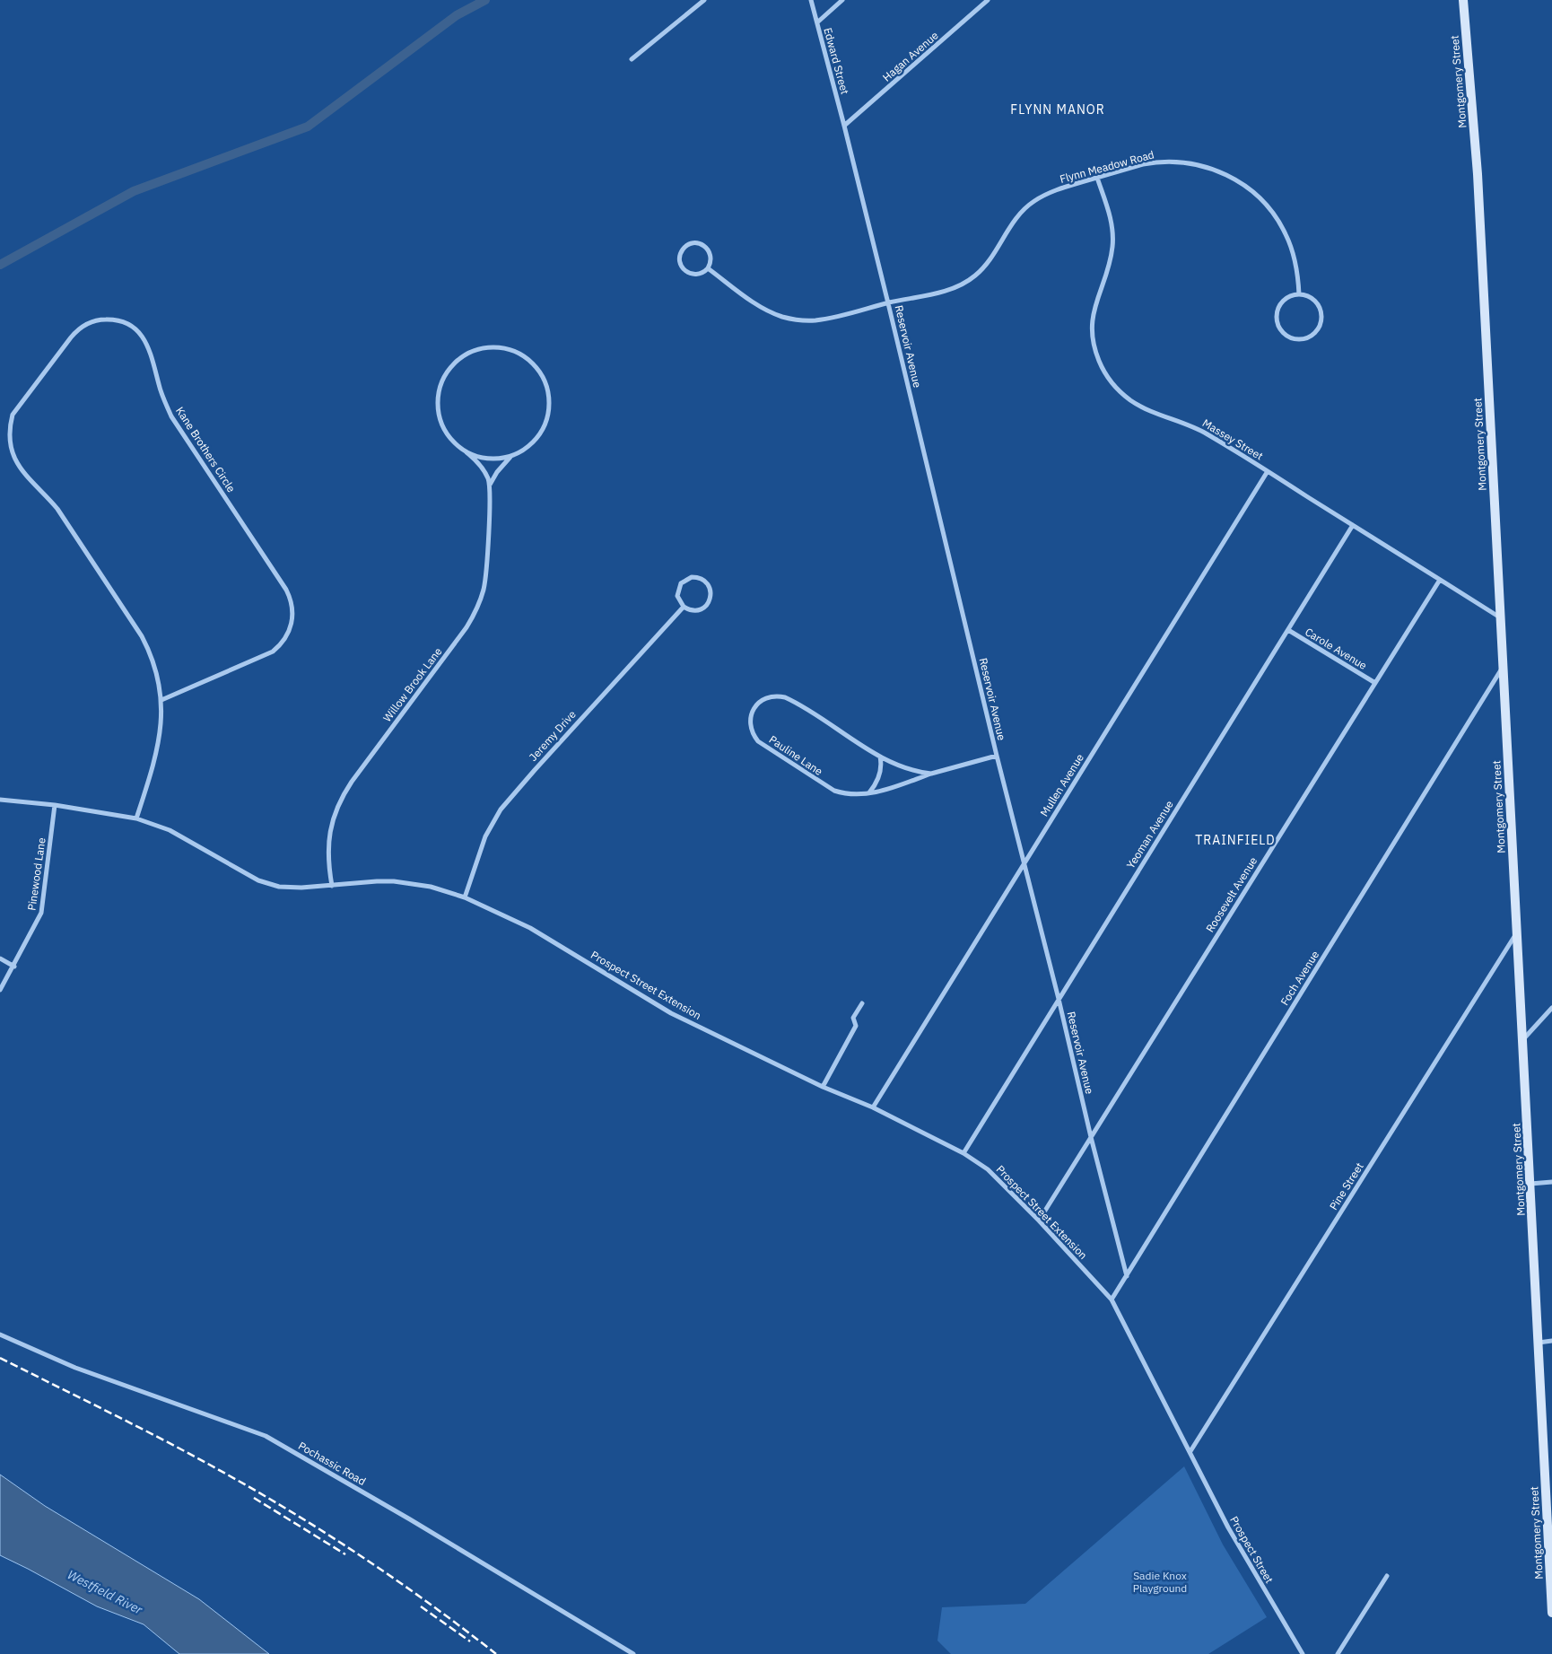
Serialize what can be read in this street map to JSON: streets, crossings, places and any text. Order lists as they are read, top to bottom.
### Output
{
  "streets": {
    "main road": ["Montgomery Street"],
    "street": [
      "Hagan Avenue",
      "Edward Street",
      "Flynn Meadow Road",
      "Reservoir Avenue",
      "Massey Street",
      "Kane Brothers Circle",
      "Carole Avenue",
      "Willow Brook Lane",
      "Jeremy Drive",
      "Pauline Lane",
      "Mullen Avenue",
      "Yeoman Avenue",
      "Pinewood Lane",
      "Roosevelt Avenue",
      "Foch Avenue",
      "Prospect Street Extension",
      "Pine Street",
      "Pochassic Road",
      "Prospect Street"
    ]
  },
  "crossings": [
    ["Hagan Avenue", "Edward Street"],
    ["Hagan Avenue", "Reservoir Avenue"],
    ["Edward Street", "Reservoir Avenue"],
    ["Montgomery Street", "Massey Street"],
    ["Montgomery Street", "Foch Avenue"],
    ["Montgomery Street", "Pine Street"],
    ["Flynn Meadow Road", "Reservoir Avenue"],
    ["Flynn Meadow Road", "Massey Street"],
    ["Reservoir Avenue", "Pauline Lane"],
    ["Reservoir Avenue", "Mullen Avenue"],
    ["Reservoir Avenue", "Yeoman Avenue"],
    ["Reservoir Avenue", "Roosevelt Avenue"],
    ["Reservoir Avenue", "Foch Avenue"],
    ["Massey Street", "Mullen Avenue"],
    ["Massey Street", "Yeoman Avenue"],
    ["Massey Street", "Roosevelt Avenue"],
    ["Carole Avenue", "Yeoman Avenue"],
    ["Carole Avenue", "Roosevelt Avenue"],
    ["Willow Brook Lane", "Prospect Street Extension"],
    ["Jeremy Drive", "Prospect Street Extension"],
    ["Mullen Avenue", "Prospect Street Extension"],
    ["Yeoman Avenue", "Prospect Street Extension"],
    ["Pinewood Lane", "Prospect Street Extension"],
    ["Roosevelt Avenue", "Prospect Street Extension"],
    ["Foch Avenue", "Prospect Street Extension"],
    ["Prospect Street Extension", "Pine Street"],
    ["Prospect Street Extension", "Prospect Street"],
    ["Pine Street", "Prospect Street"]
  ],
  "districts": ["FLYNN MANOR", "TRAINFIELD"],
  "water": ["Westfield River"],
  "parks": ["Sadie Knox Playground"]
}
